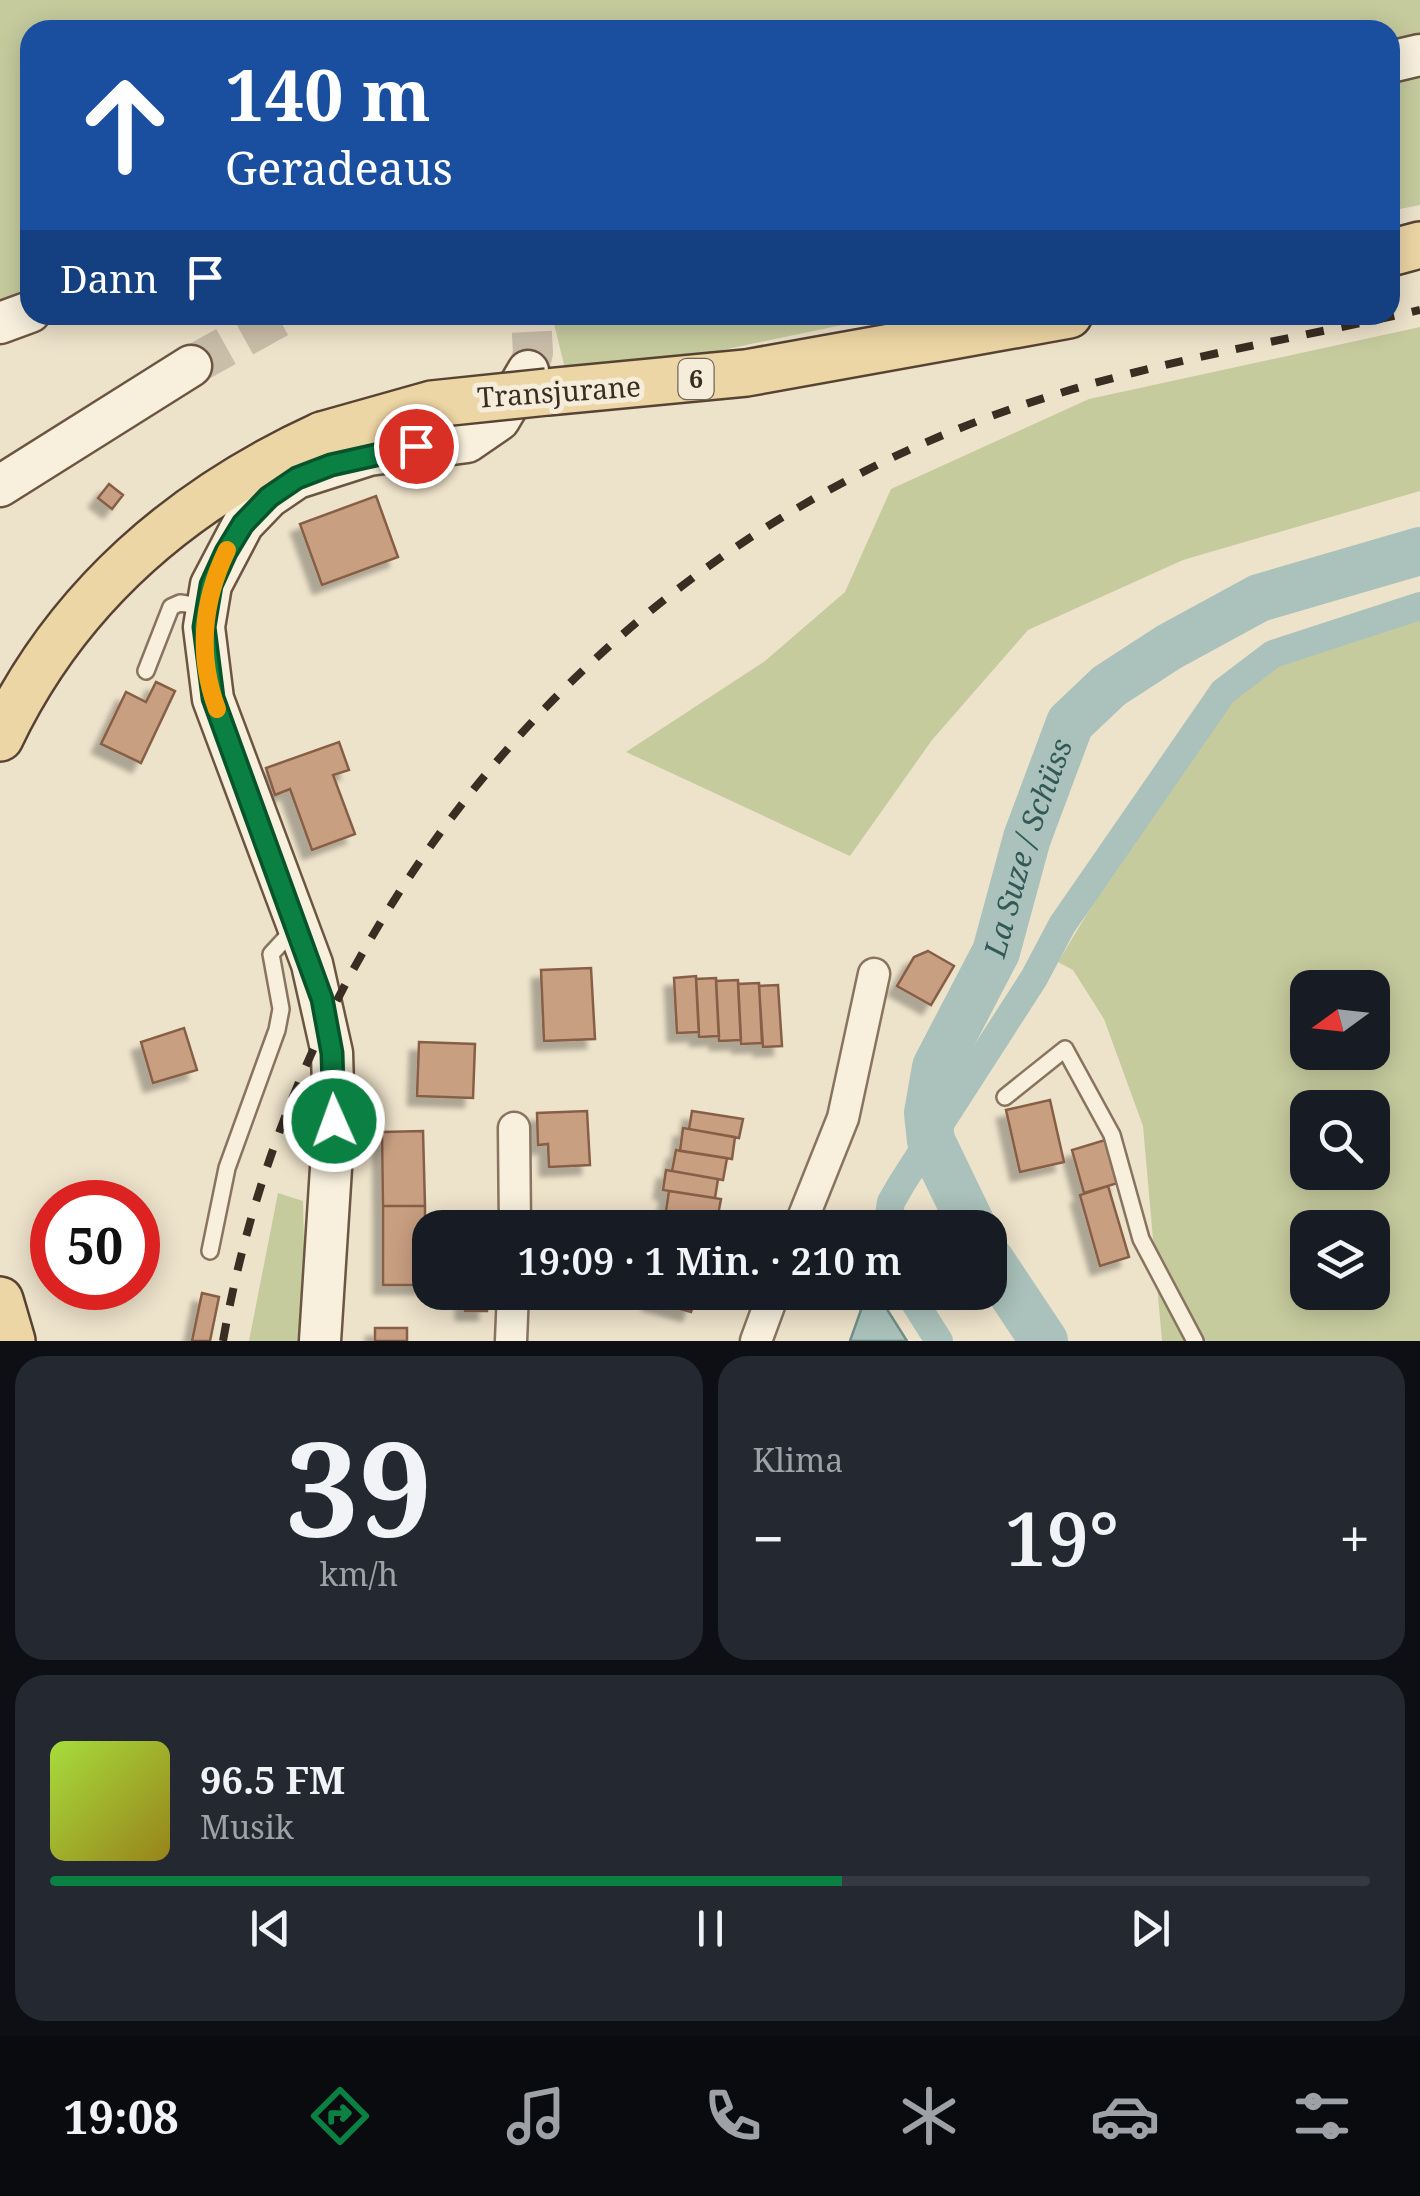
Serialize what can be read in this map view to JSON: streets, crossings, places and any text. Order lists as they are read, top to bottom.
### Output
{
  "streets": {
    "main road": ["6", "Transjurane"]
  },
  "water": ["La Suze / Schüss"],
  "north": "left",
  "page": {
    "turn": ["140 m", "Geradeaus"],
    "then": "Dann",
    "limit": "50",
    "trip": "19:09 · 1 Min. · 210 m",
    "tile": [
      ["39", "km/h"],
      "Klima"
    ],
    "heat": ["−", "19°", "+"],
    "song": ["96.5 FM", "Musik"],
    "tabs": "19:08"
  }
}
